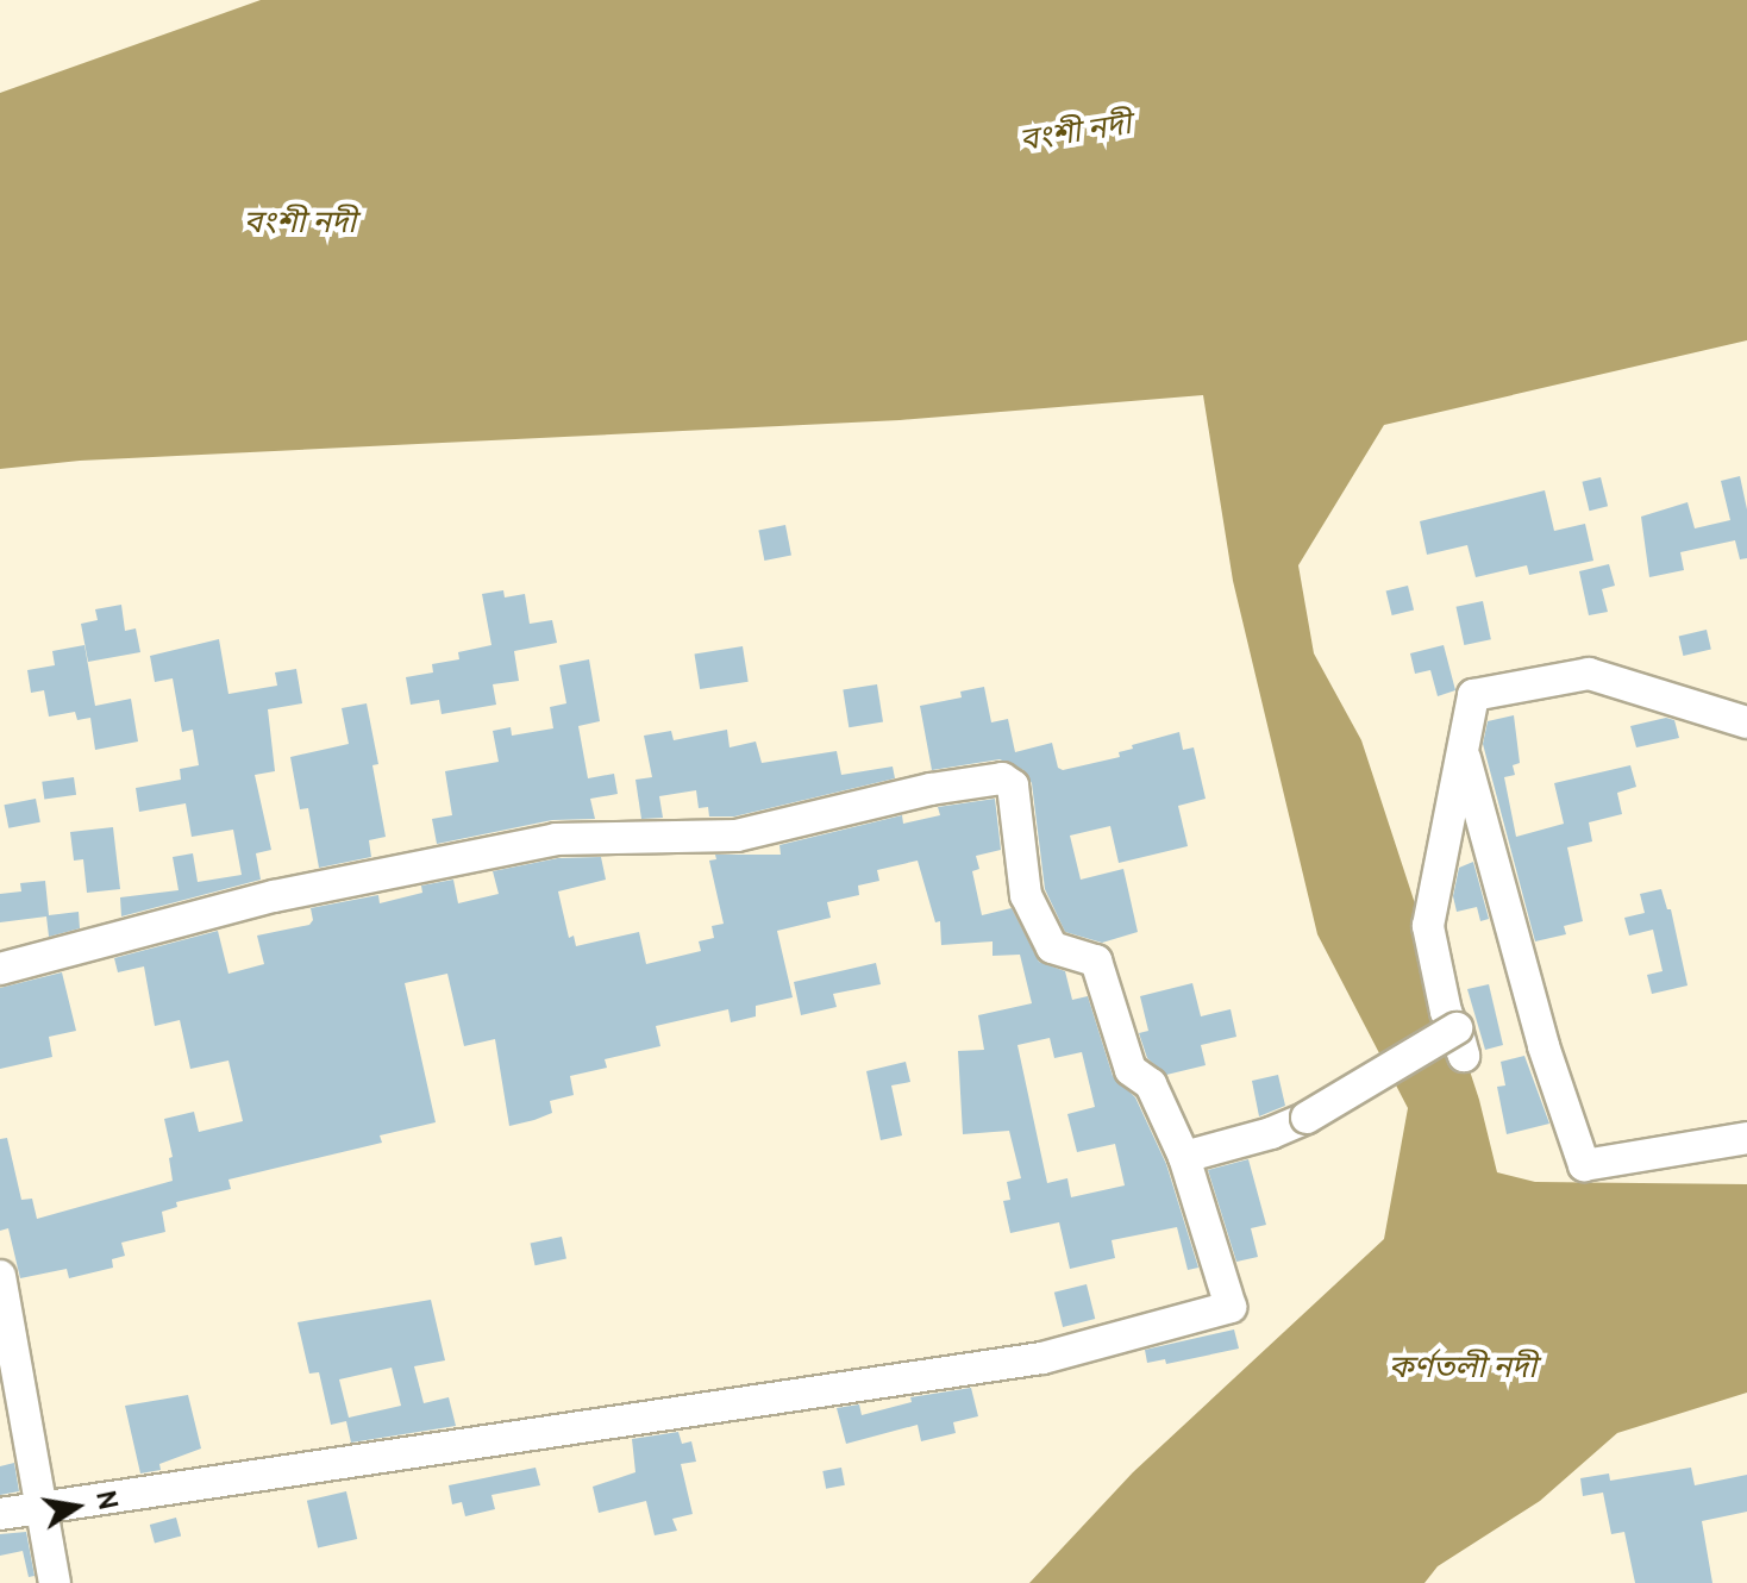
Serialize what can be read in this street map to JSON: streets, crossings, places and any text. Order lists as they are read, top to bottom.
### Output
{
  "water": ["বংশী নদী", "কর্ণতলী নদী"],
  "north": "right"
}
